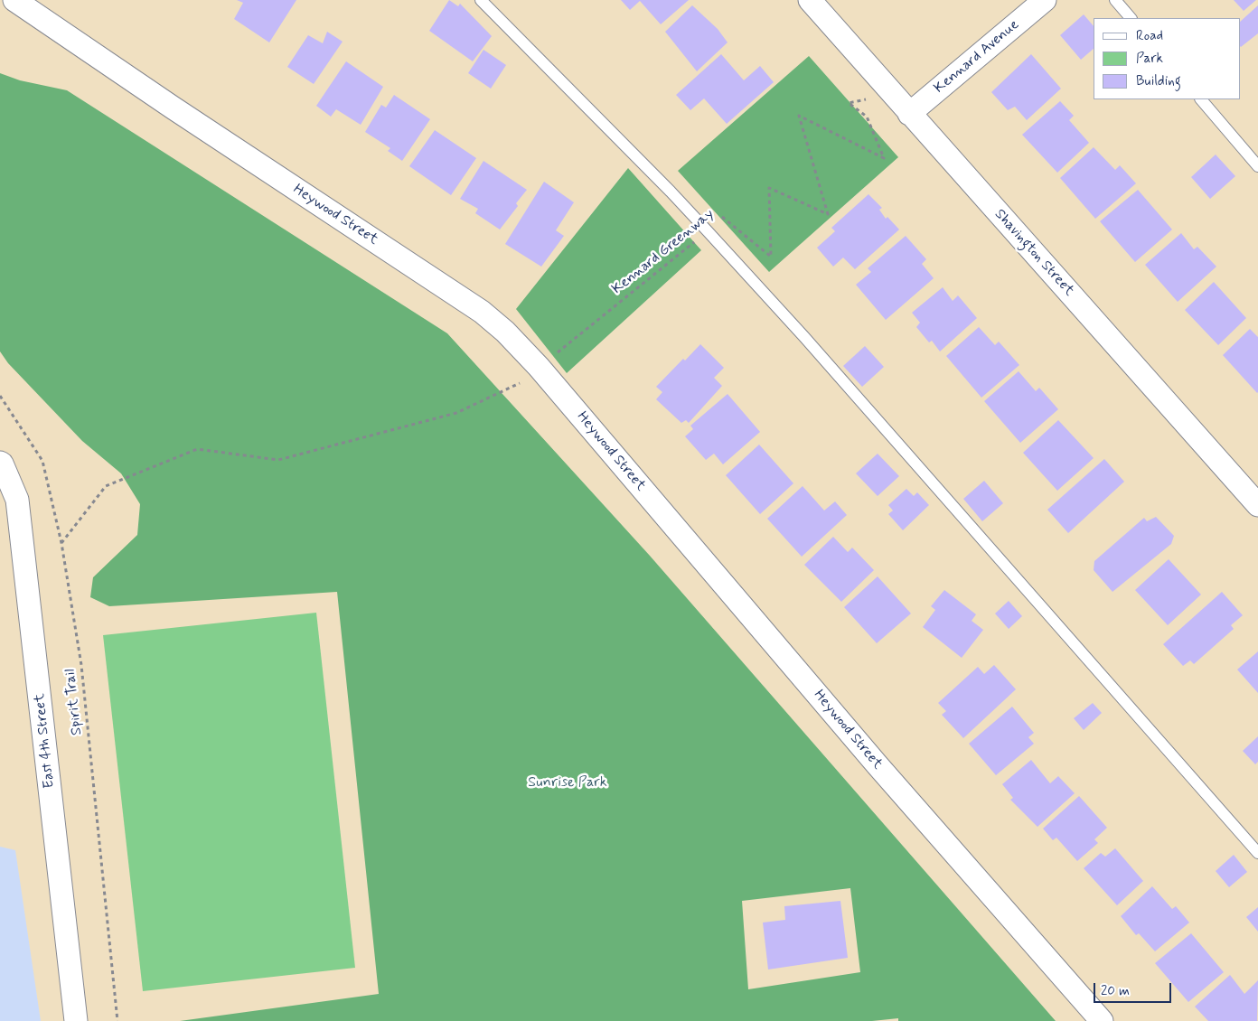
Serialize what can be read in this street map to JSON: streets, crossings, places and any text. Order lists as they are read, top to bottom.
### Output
{
  "streets": {
    "street": [
      "Kennard Avenue",
      "Heywood Street",
      "Shavington Street",
      "East 4th Street"
    ],
    "path": ["Kennard Greenway", "Spirit Trail"]
  },
  "crossings": [
    ["Kennard Avenue", "Shavington Street"]
  ],
  "parks": ["Sunrise Park"],
  "legend": ["Road", "Park", "Building"],
  "scale_bar": "20 m"
}
